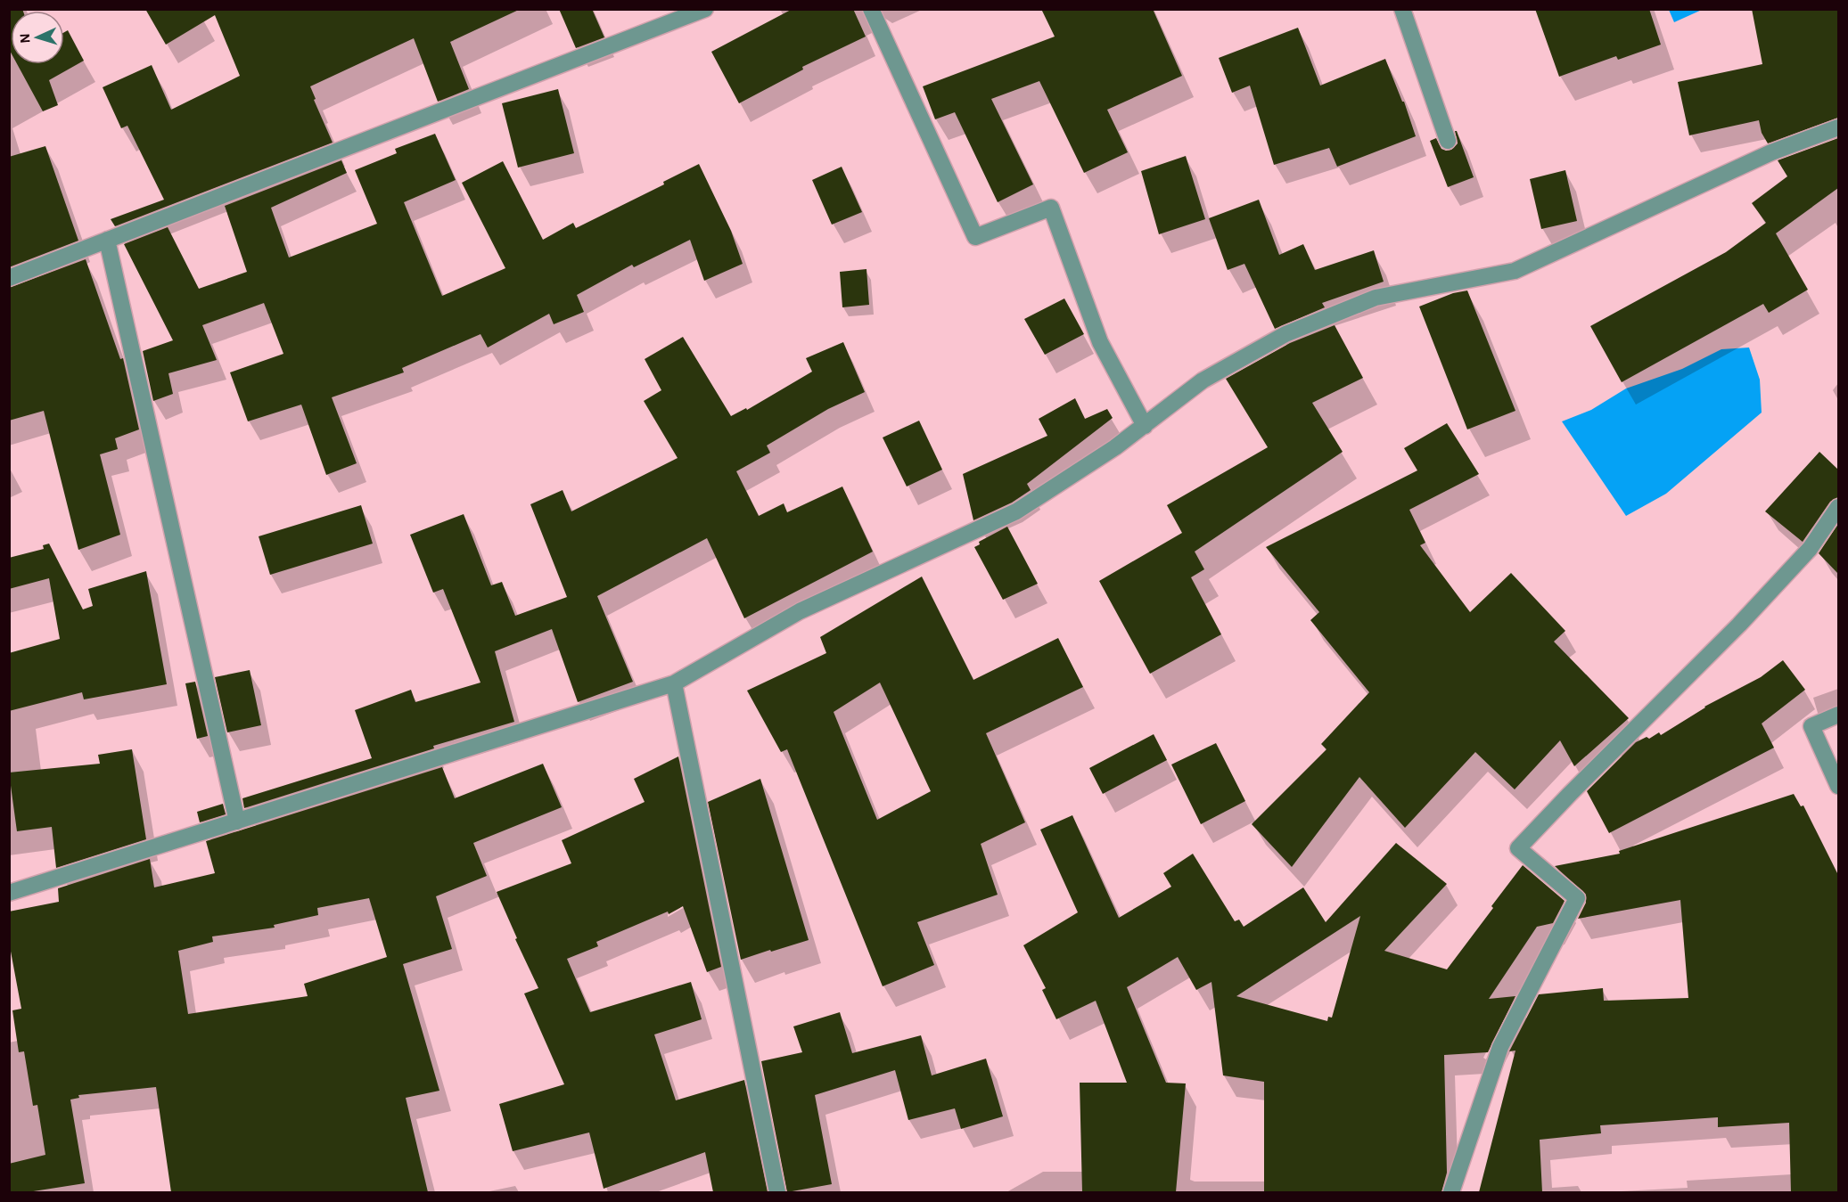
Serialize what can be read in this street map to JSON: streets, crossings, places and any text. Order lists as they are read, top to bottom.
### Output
{
  "north": "left"
}
